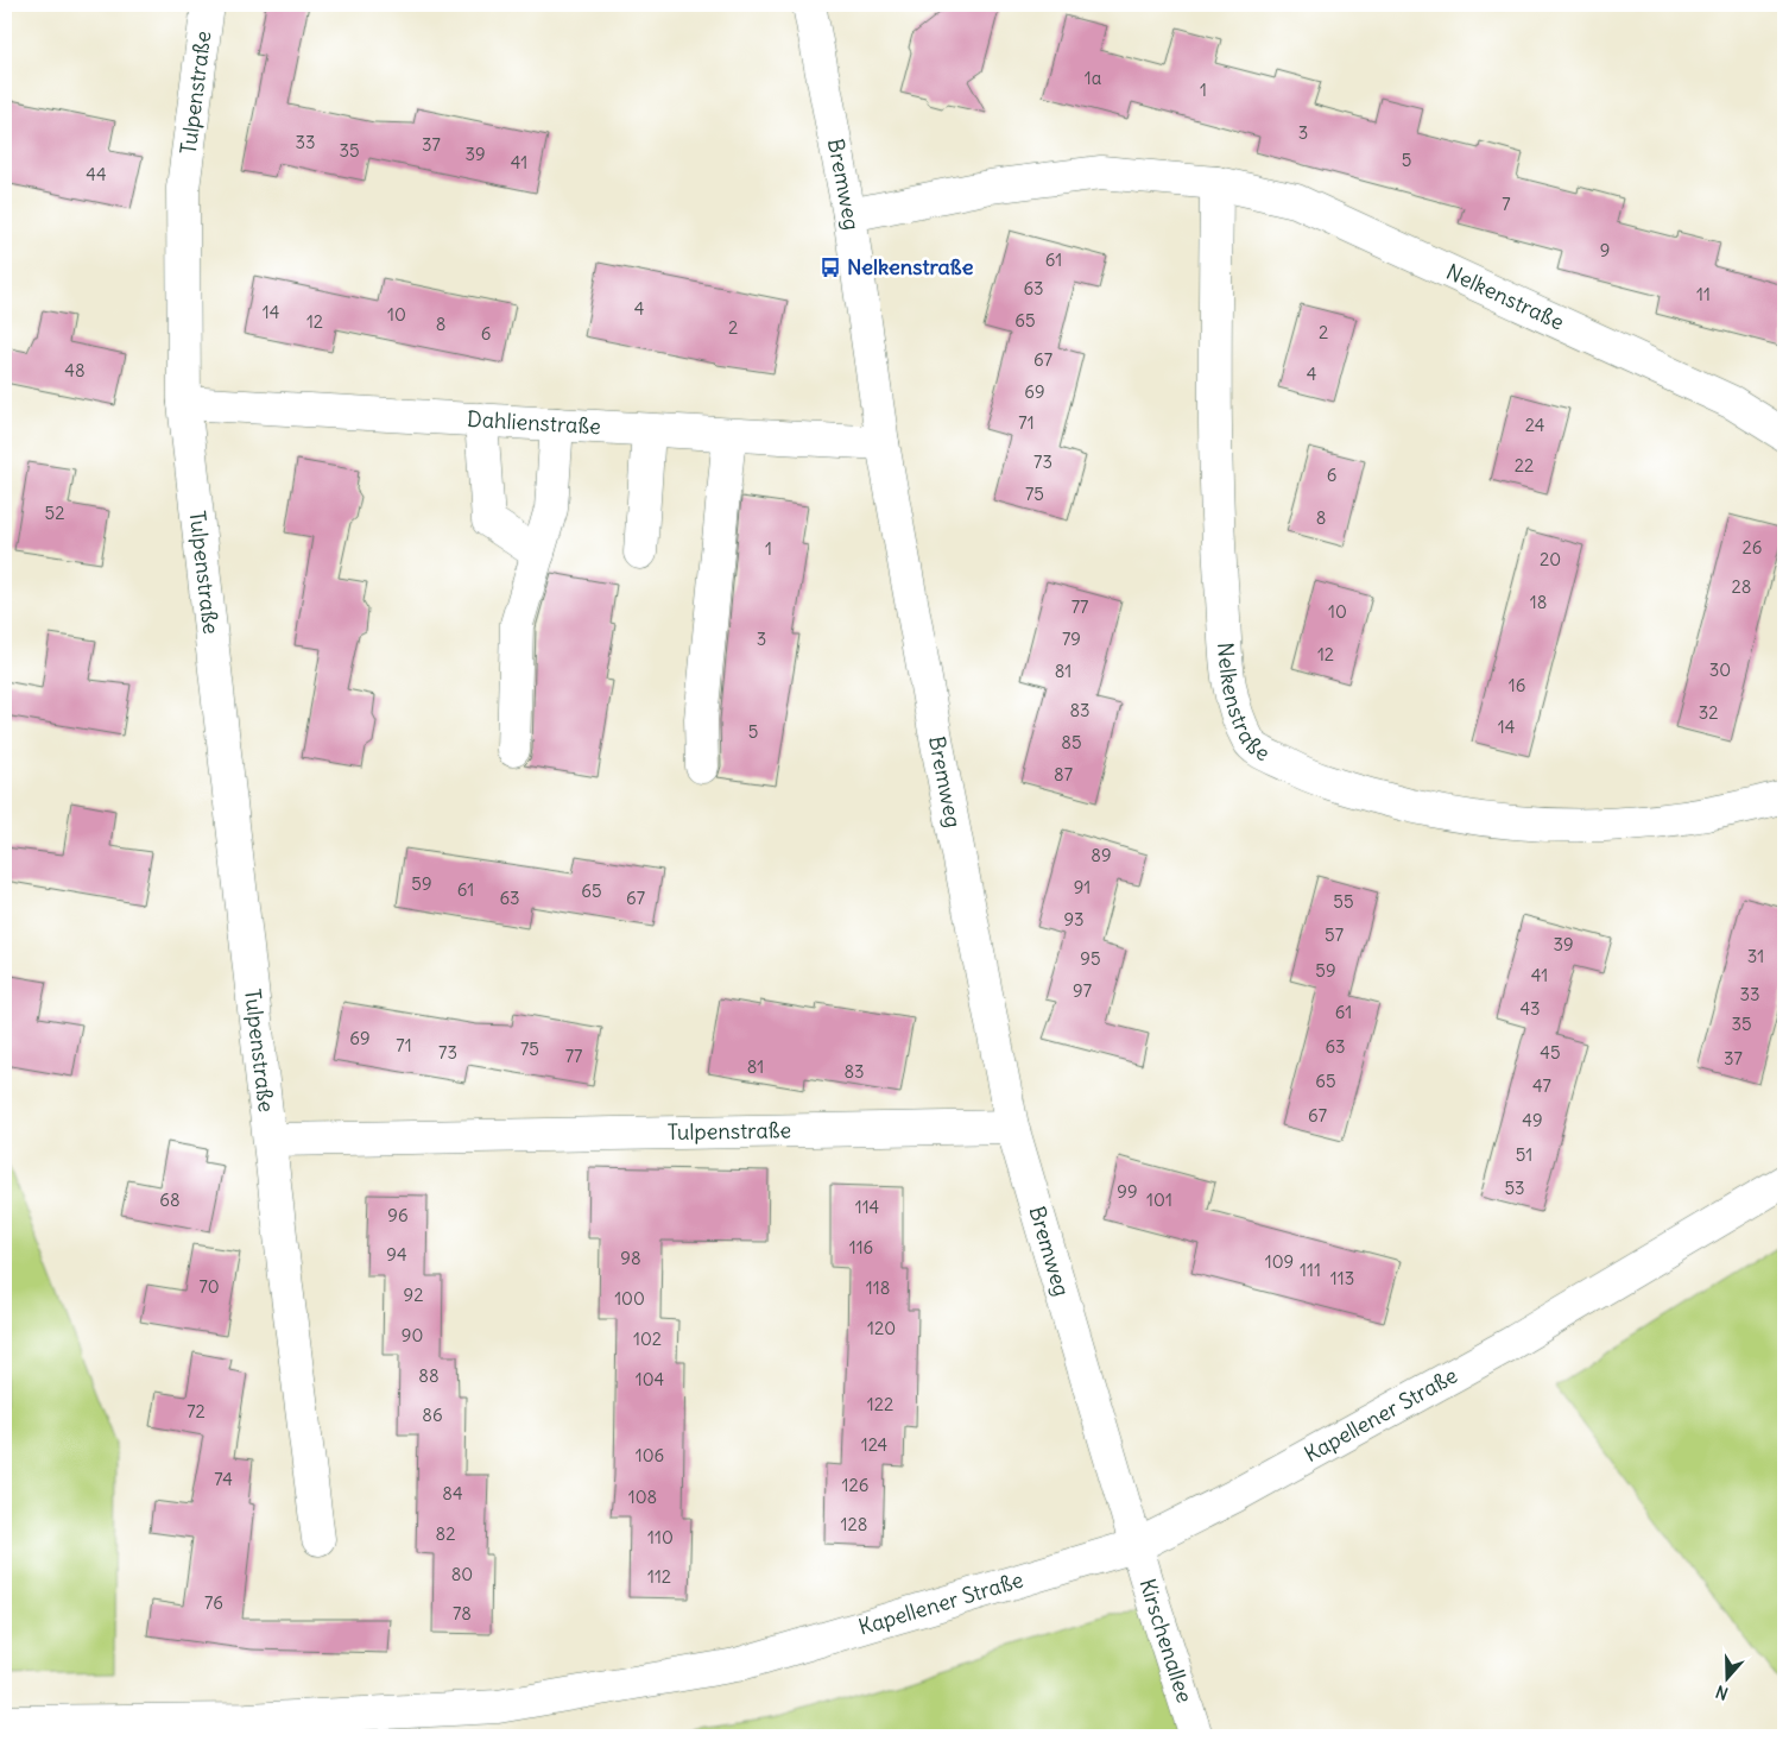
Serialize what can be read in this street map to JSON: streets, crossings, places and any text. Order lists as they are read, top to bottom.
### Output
{
  "streets": {
    "street": [
      "Tulpenstraße",
      "Bremweg",
      "Nelkenstraße",
      "Dahlienstraße",
      "Kapellener Straße",
      "Kirschenallee"
    ]
  },
  "crossings": [
    ["Tulpenstraße", "Bremweg"],
    ["Tulpenstraße", "Dahlienstraße"],
    ["Bremweg", "Nelkenstraße"],
    ["Bremweg", "Dahlienstraße"],
    ["Bremweg", "Kapellener Straße"],
    ["Bremweg", "Kirschenallee"],
    ["Kapellener Straße", "Kirschenallee"]
  ],
  "places": {
    "bus stop": ["Nelkenstraße"]
  },
  "house_numbers": [
    "1a",
    "1",
    "3",
    "33",
    "37",
    "35",
    "39",
    "5",
    "41",
    "44",
    "7",
    "9",
    "61",
    "63",
    "11",
    "4",
    "14",
    "10",
    "65",
    "12",
    "8",
    "2",
    "2",
    "6",
    "67",
    "48",
    "4",
    "69",
    "71",
    "24",
    "73",
    "22",
    "6",
    "75",
    "52",
    "8",
    "26",
    "1",
    "20",
    "28",
    "18",
    "77",
    "10",
    "3",
    "79",
    "12",
    "30",
    "81",
    "16",
    "83",
    "32",
    "14",
    "5",
    "85",
    "87",
    "89",
    "59",
    "91",
    "61",
    "65",
    "63",
    "67",
    "55",
    "93",
    "57",
    "39",
    "31",
    "95",
    "59",
    "41",
    "97",
    "33",
    "43",
    "61",
    "35",
    "69",
    "71",
    "63",
    "75",
    "73",
    "45",
    "77",
    "37",
    "81",
    "83",
    "65",
    "47",
    "67",
    "49",
    "51",
    "53",
    "99",
    "68",
    "101",
    "114",
    "96",
    "116",
    "94",
    "98",
    "109",
    "111",
    "113",
    "70",
    "118",
    "92",
    "100",
    "120",
    "90",
    "102",
    "88",
    "104",
    "122",
    "72",
    "86",
    "124",
    "106",
    "74",
    "126",
    "84",
    "108",
    "128",
    "82",
    "110",
    "80",
    "112",
    "76",
    "78"
  ],
  "north": "bottom"
}
